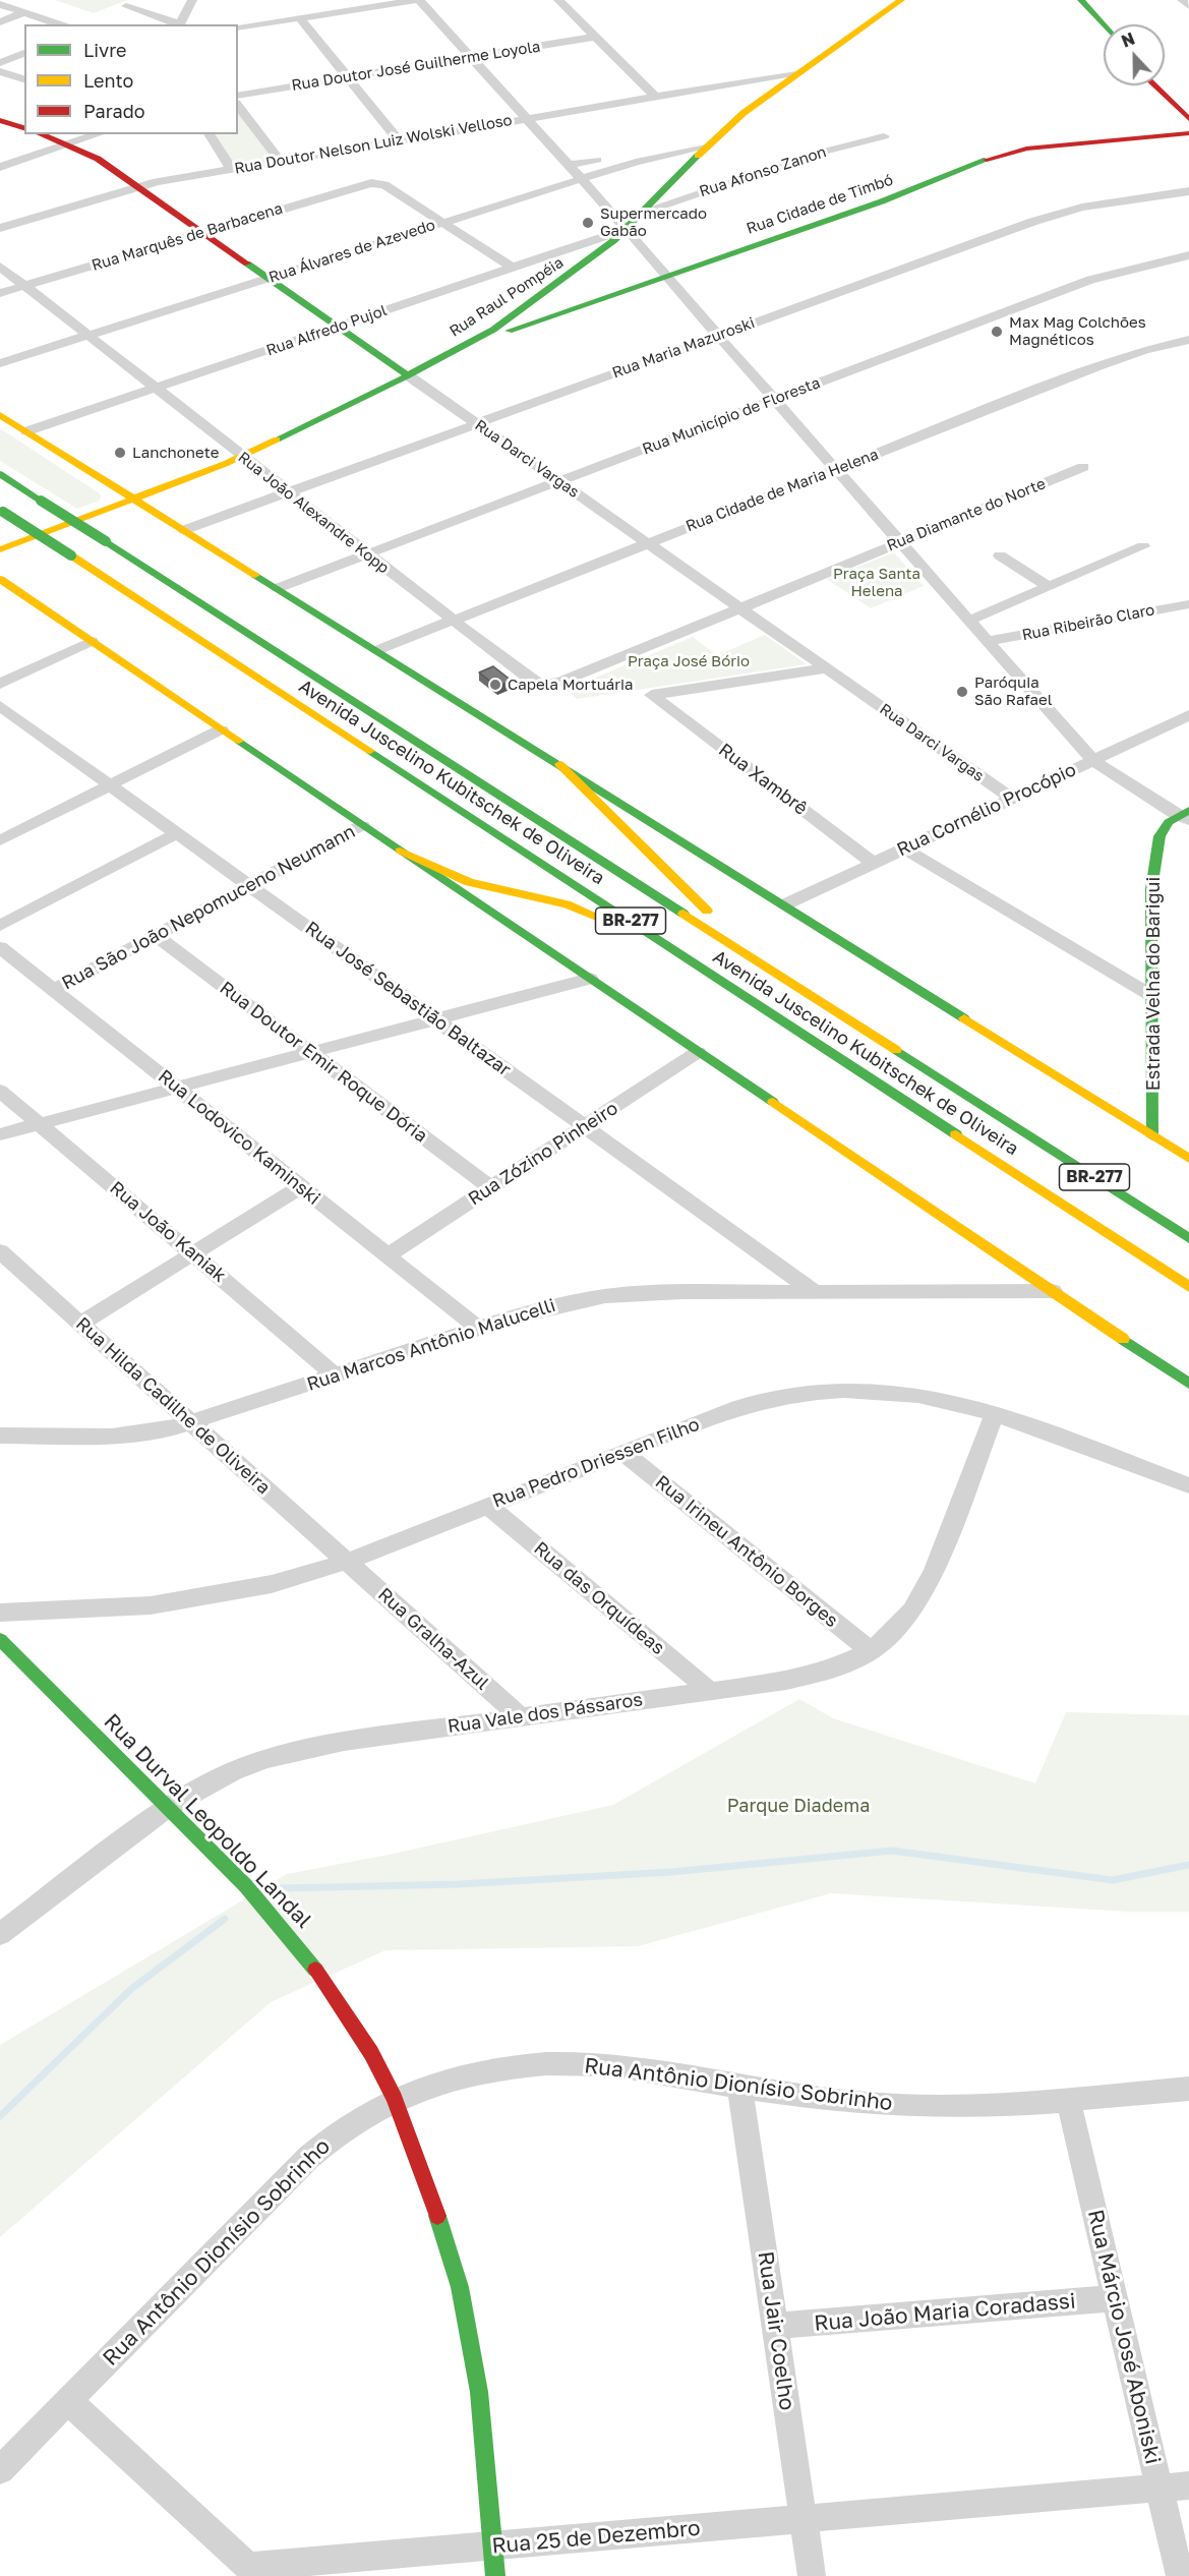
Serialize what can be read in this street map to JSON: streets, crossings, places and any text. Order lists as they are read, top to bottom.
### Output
{
  "streets": {
    "main road": [
      "Rua Cidade de Timbó",
      "Rua Raul Pompéia",
      "Rua Darci Vargas",
      "Avenida Juscelino Kubitschek de Oliveira",
      "BR-277",
      "Estrada Velha do Barigui",
      "Rua Durval Leopoldo Landal"
    ],
    "street": [
      "Rua Doutor José Guilherme Loyola",
      "Rua Doutor Nelson Luiz Wolski Velloso",
      "Rua Afonso Zanon",
      "Rua Marquês de Barbacena",
      "Rua Álvares de Azevedo",
      "Rua Alfredo Pujol",
      "Rua Maria Mazuroski",
      "Rua Município de Floresta",
      "Rua Cidade de Maria Helena",
      "Rua João Alexandre Kopp",
      "Rua Diamante do Norte",
      "Rua Ribeirão Claro",
      "Rua Xambrê",
      "Rua Cornélio Procópio",
      "Rua São João Nepomuceno Neumann",
      "Rua José Sebastião Baltazar",
      "Rua Doutor Emir Roque Dória",
      "Rua Lodovico Kaminski",
      "Rua Zózino Pinheiro",
      "Rua João Kaniak",
      "Rua Marcos Antônio Malucelli",
      "Rua Hilda Cadilhe de Oliveira",
      "Rua Pedro Driessen Filho",
      "Rua Irineu Antônio Borges",
      "Rua das Orquídeas",
      "Rua Gralha-Azul",
      "Rua Vale dos Pássaros",
      "Rua Antônio Dionísio Sobrinho",
      "Rua João Maria Coradassi",
      "Rua Jair Coelho",
      "Rua Márcio José Aboniski",
      "Rua 25 de Dezembro"
    ]
  },
  "crossings": [
    ["Rua Doutor Nelson Luiz Wolski Velloso", "Rua Raul Pompéia"],
    ["Rua Doutor Nelson Luiz Wolski Velloso", "Rua Darci Vargas"],
    ["Rua Afonso Zanon", "Rua Raul Pompéia"],
    ["Rua Cidade de Timbó", "Rua Raul Pompéia"],
    ["Rua Marquês de Barbacena", "Rua Álvares de Azevedo"],
    ["Rua Marquês de Barbacena", "Rua Darci Vargas"],
    ["Rua Marquês de Barbacena", "Rua João Alexandre Kopp"],
    ["Rua Álvares de Azevedo", "Rua Raul Pompéia"],
    ["Rua Álvares de Azevedo", "Rua Darci Vargas"],
    ["Rua Álvares de Azevedo", "Rua João Alexandre Kopp"],
    ["Rua Raul Pompéia", "Rua Alfredo Pujol"],
    ["Rua Raul Pompéia", "Rua Darci Vargas"],
    ["Rua Raul Pompéia", "Rua João Alexandre Kopp"],
    ["Rua Alfredo Pujol", "Rua Darci Vargas"],
    ["Rua Alfredo Pujol", "Rua João Alexandre Kopp"],
    ["Rua Maria Mazuroski", "Rua Darci Vargas"],
    ["Rua Maria Mazuroski", "Rua João Alexandre Kopp"],
    ["Rua Município de Floresta", "Rua Darci Vargas"],
    ["Rua Município de Floresta", "Rua João Alexandre Kopp"],
    ["Rua Darci Vargas", "Rua Cidade de Maria Helena"],
    ["Rua Darci Vargas", "Rua Diamante do Norte"],
    ["Rua Darci Vargas", "Rua Xambrê"],
    ["Rua Darci Vargas", "Rua Cornélio Procópio"],
    ["Rua Cidade de Maria Helena", "Rua João Alexandre Kopp"],
    ["Rua João Alexandre Kopp", "Rua Diamante do Norte"],
    ["Rua Xambrê", "Rua Cornélio Procópio"],
    ["Rua São João Nepomuceno Neumann", "Rua José Sebastião Baltazar"],
    ["Rua São João Nepomuceno Neumann", "Rua Doutor Emir Roque Dória"],
    ["Rua São João Nepomuceno Neumann", "Rua Lodovico Kaminski"],
    ["Rua José Sebastião Baltazar", "Rua Zózino Pinheiro"],
    ["Rua José Sebastião Baltazar", "Rua Marcos Antônio Malucelli"],
    ["Rua Doutor Emir Roque Dória", "Rua Zózino Pinheiro"],
    ["Rua Lodovico Kaminski", "Rua Zózino Pinheiro"],
    ["Rua Lodovico Kaminski", "Rua Marcos Antônio Malucelli"],
    ["Rua João Kaniak", "Rua Marcos Antônio Malucelli"],
    ["Rua Marcos Antônio Malucelli", "Rua Hilda Cadilhe de Oliveira"],
    ["Rua Hilda Cadilhe de Oliveira", "Rua Pedro Driessen Filho"],
    ["Rua Hilda Cadilhe de Oliveira", "Rua Gralha-Azul"],
    ["Rua Pedro Driessen Filho", "Rua Irineu Antônio Borges"],
    ["Rua Pedro Driessen Filho", "Rua das Orquídeas"],
    ["Rua Pedro Driessen Filho", "Rua Gralha-Azul"],
    ["Rua Pedro Driessen Filho", "Rua Vale dos Pássaros"],
    ["Rua Irineu Antônio Borges", "Rua Vale dos Pássaros"],
    ["Rua das Orquídeas", "Rua Vale dos Pássaros"],
    ["Rua Gralha-Azul", "Rua Vale dos Pássaros"],
    ["Rua Vale dos Pássaros", "Rua Durval Leopoldo Landal"],
    ["Rua Durval Leopoldo Landal", "Rua Antônio Dionísio Sobrinho"],
    ["Rua Durval Leopoldo Landal", "Rua 25 de Dezembro"],
    ["Rua Antônio Dionísio Sobrinho", "Rua Jair Coelho"],
    ["Rua Antônio Dionísio Sobrinho", "Rua Márcio José Aboniski"],
    ["Rua Antônio Dionísio Sobrinho", "Rua 25 de Dezembro"],
    ["Rua João Maria Coradassi", "Rua Jair Coelho"],
    ["Rua João Maria Coradassi", "Rua Márcio José Aboniski"],
    ["Rua Jair Coelho", "Rua 25 de Dezembro"],
    ["Rua Márcio José Aboniski", "Rua 25 de Dezembro"]
  ],
  "parks": ["Praça Santa Helena", "Praça José Bório", "Parque Diadema"],
  "places": [
    "Supermercado Gabão",
    "Max Mag Colchões Magnéticos",
    "Lanchonete",
    "Capela Mortuária",
    "Paróquia São Rafael"
  ],
  "legend": ["Livre", "Lento", "Parado"],
  "north": "top"
}
